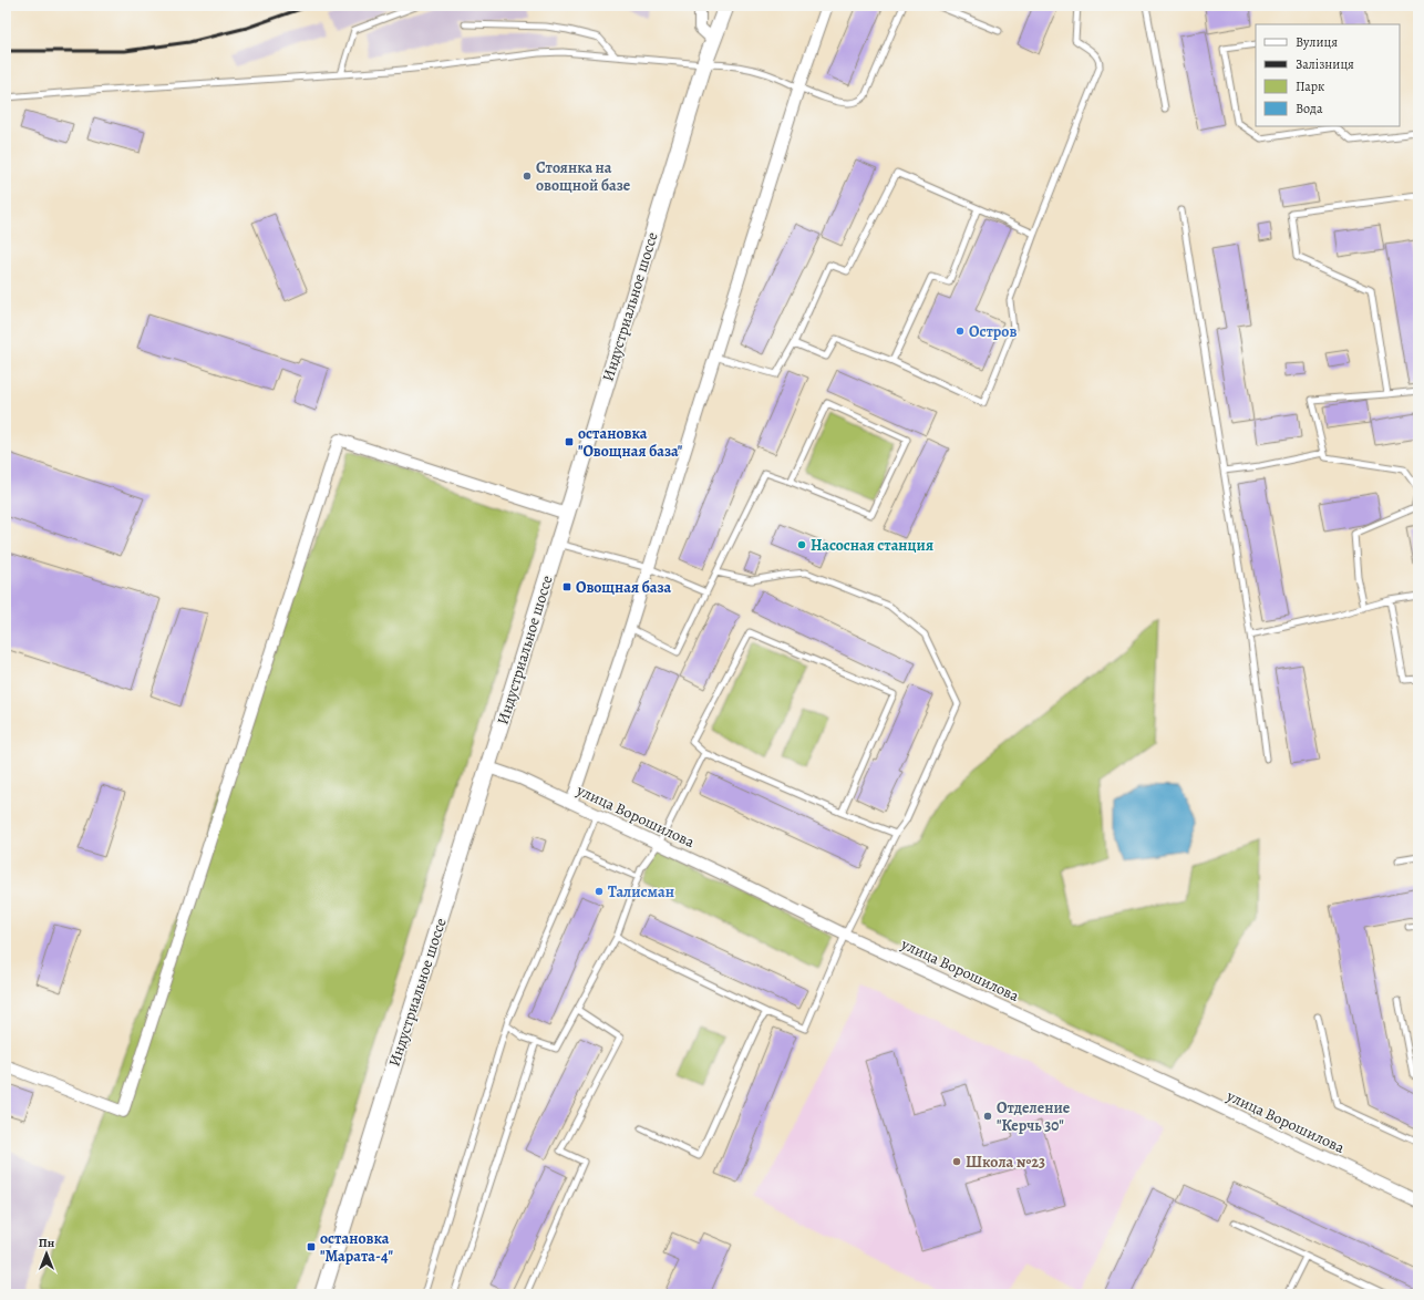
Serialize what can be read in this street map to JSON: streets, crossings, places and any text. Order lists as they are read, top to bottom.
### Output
{
  "streets": {
    "main road": ["Индустриальное шоссе"],
    "street": ["улица Ворошилова"]
  },
  "crossings": [
    ["Индустриальное шоссе", "улица Ворошилова"]
  ],
  "places": {
    "other": [
      "Стоянка на овощной базе",
      "Остров",
      "Насосная станция",
      "Талисман",
      "Отделение \"Керчь 30\"",
      "Школа №23"
    ],
    "transit": ["остановка \"Овощная база\"", "Овощная база", "остановка \"Марата-4\""]
  },
  "legend": [
    "Вулиця",
    "Залізниця",
    "Парк",
    "Вода"
  ],
  "north": "top"
}
